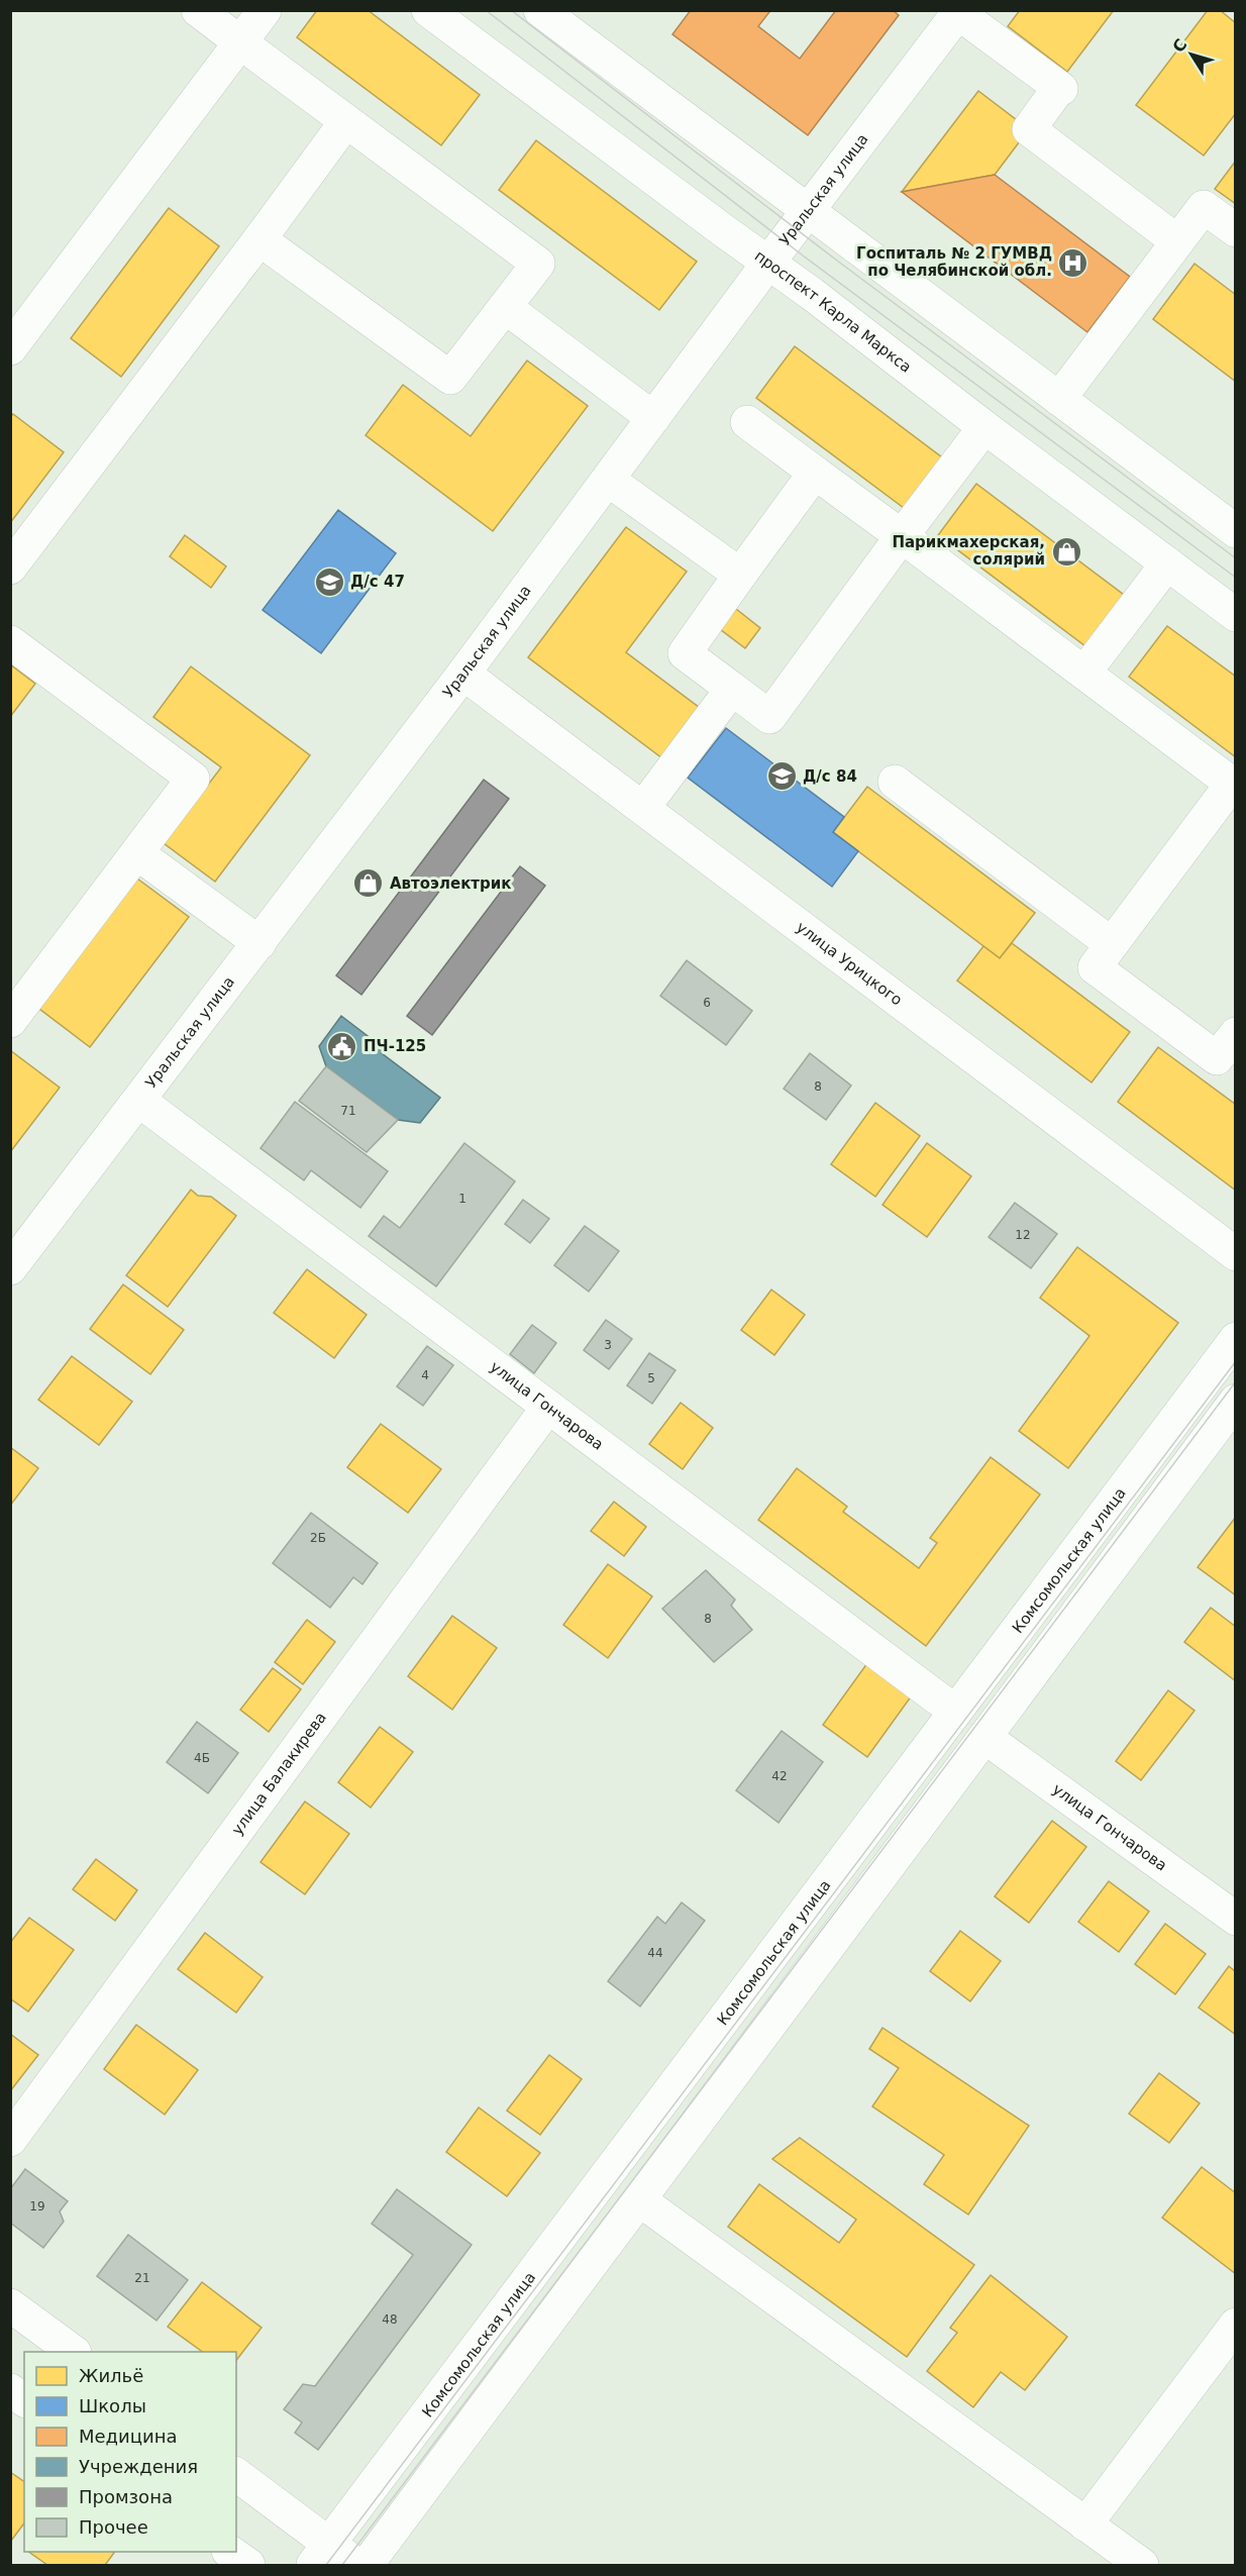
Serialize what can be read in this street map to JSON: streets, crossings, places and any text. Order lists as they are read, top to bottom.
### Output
{
  "streets": {
    "street": [
      "Уральская улица",
      "проспект Карла Маркса",
      "улица Урицкого",
      "улица Гончарова",
      "Комсомольская улица",
      "улица Балакирева"
    ]
  },
  "crossings": [
    ["Уральская улица", "проспект Карла Маркса"],
    ["Уральская улица", "улица Урицкого"],
    ["Уральская улица", "улица Гончарова"],
    ["улица Гончарова", "Комсомольская улица"],
    ["улица Гончарова", "улица Балакирева"]
  ],
  "places": {
    "hospital": ["Госпиталь № 2 ГУМВД по Челябинской обл."],
    "shop": ["Парикмахерская, солярий", "Автоэлектрик"],
    "school or university": ["Д/с 47", "Д/с 84"],
    "public building": ["ПЧ-125"]
  },
  "house_numbers": [
    "6",
    "8",
    "71",
    "1",
    "12",
    "3",
    "4",
    "5",
    "2Б",
    "8",
    "4Б",
    "42",
    "44",
    "19",
    "21",
    "48"
  ],
  "legend": [
    "Жильё",
    "Школы",
    "Медицина",
    "Учреждения",
    "Промзона",
    "Прочее"
  ],
  "north": "top left"
}
